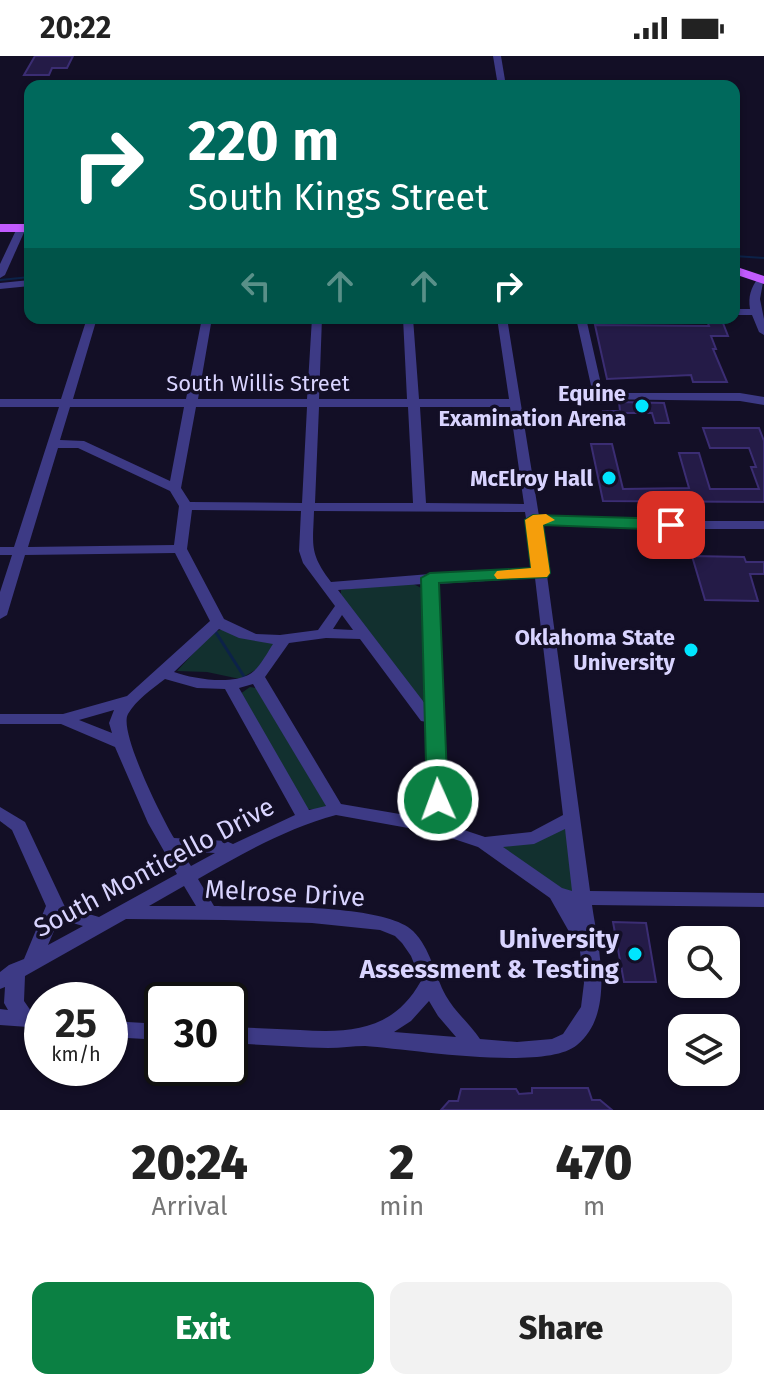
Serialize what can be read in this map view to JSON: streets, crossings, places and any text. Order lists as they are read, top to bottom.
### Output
{
  "streets": {
    "street": ["South Willis Street", "South Monticello Drive", "Melrose Drive"]
  },
  "crossings": [
    ["South Monticello Drive", "Melrose Drive"]
  ],
  "places": [
    "Equine Examination Arena",
    "McElroy Hall",
    "Oklahoma State University",
    "University Assessment & Testing"
  ],
  "page": {
    "status": "20:22",
    "turn": ["220 m", "South Kings Street"],
    "speed": "25 km/h",
    "limit": "30",
    "eta": [
      "20:24",
      "Arrival",
      "2",
      "min",
      "470",
      "m"
    ],
    "buttons": ["Exit", "Share"]
  }
}
